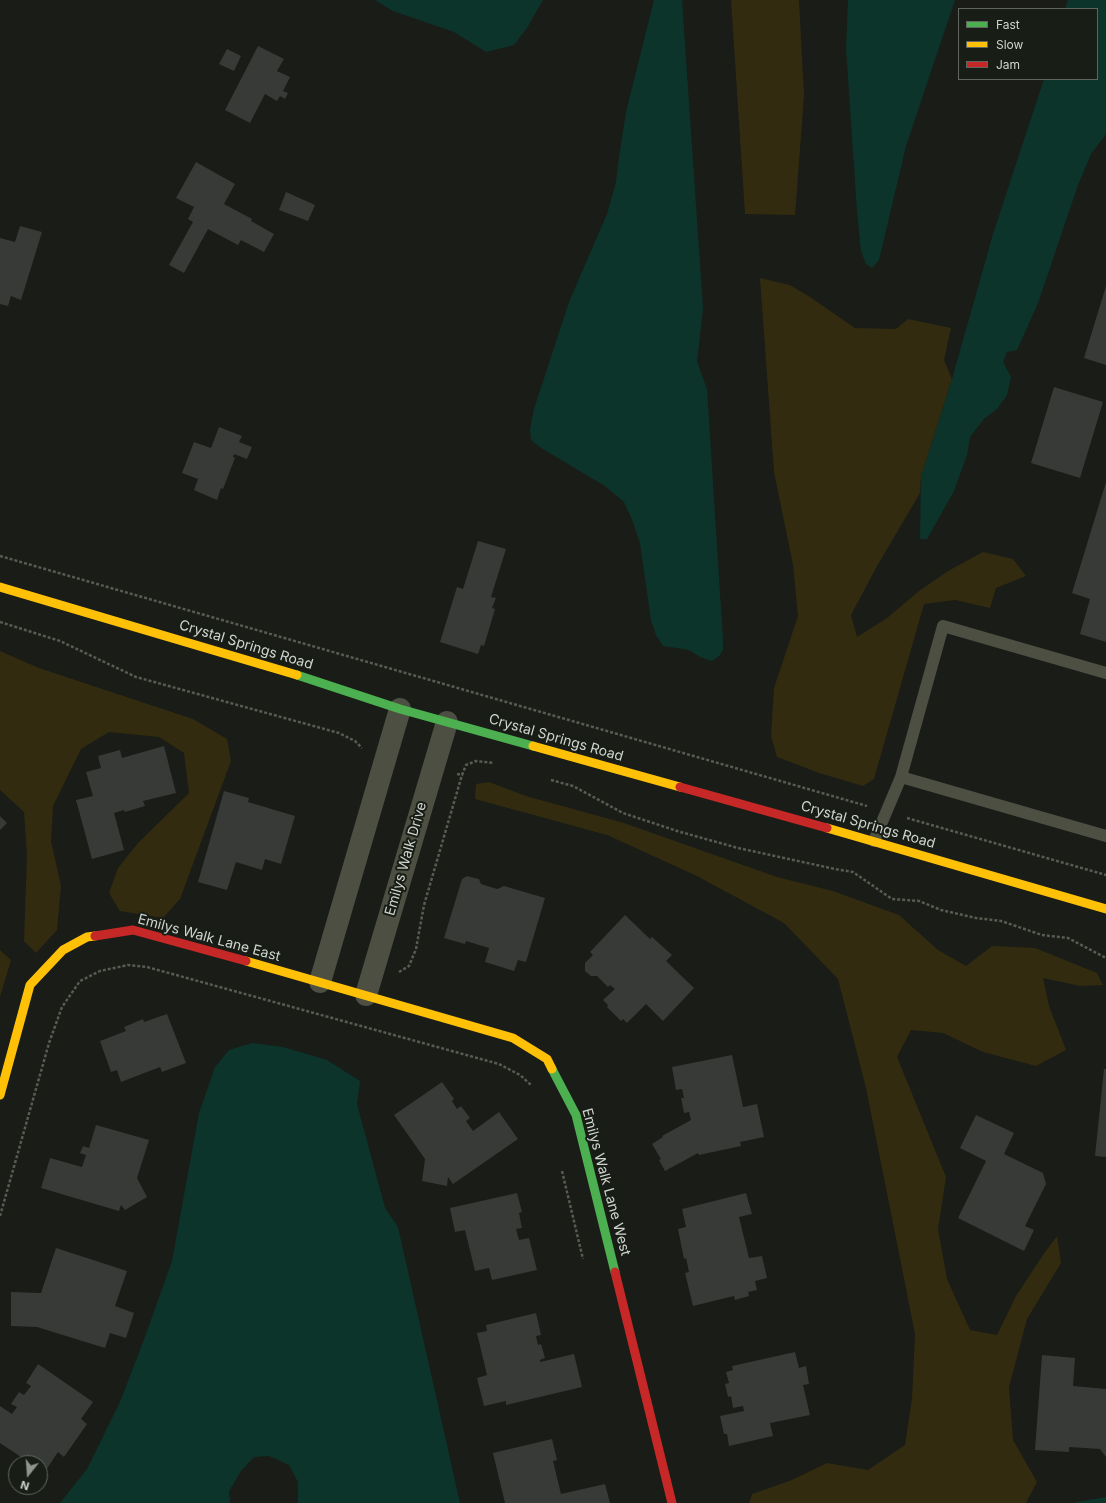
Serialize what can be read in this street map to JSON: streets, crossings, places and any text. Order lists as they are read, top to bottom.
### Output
{
  "streets": {
    "street": [
      "Crystal Springs Road",
      "Emilys Walk Drive",
      "Emilys Walk Lane East",
      "Emilys Walk Lane West"
    ]
  },
  "crossings": [
    ["Crystal Springs Road", "Emilys Walk Drive"],
    ["Emilys Walk Drive", "Emilys Walk Lane West"],
    ["Emilys Walk Lane East", "Emilys Walk Lane West"]
  ],
  "legend": ["Fast", "Slow", "Jam"],
  "north": "bottom"
}
